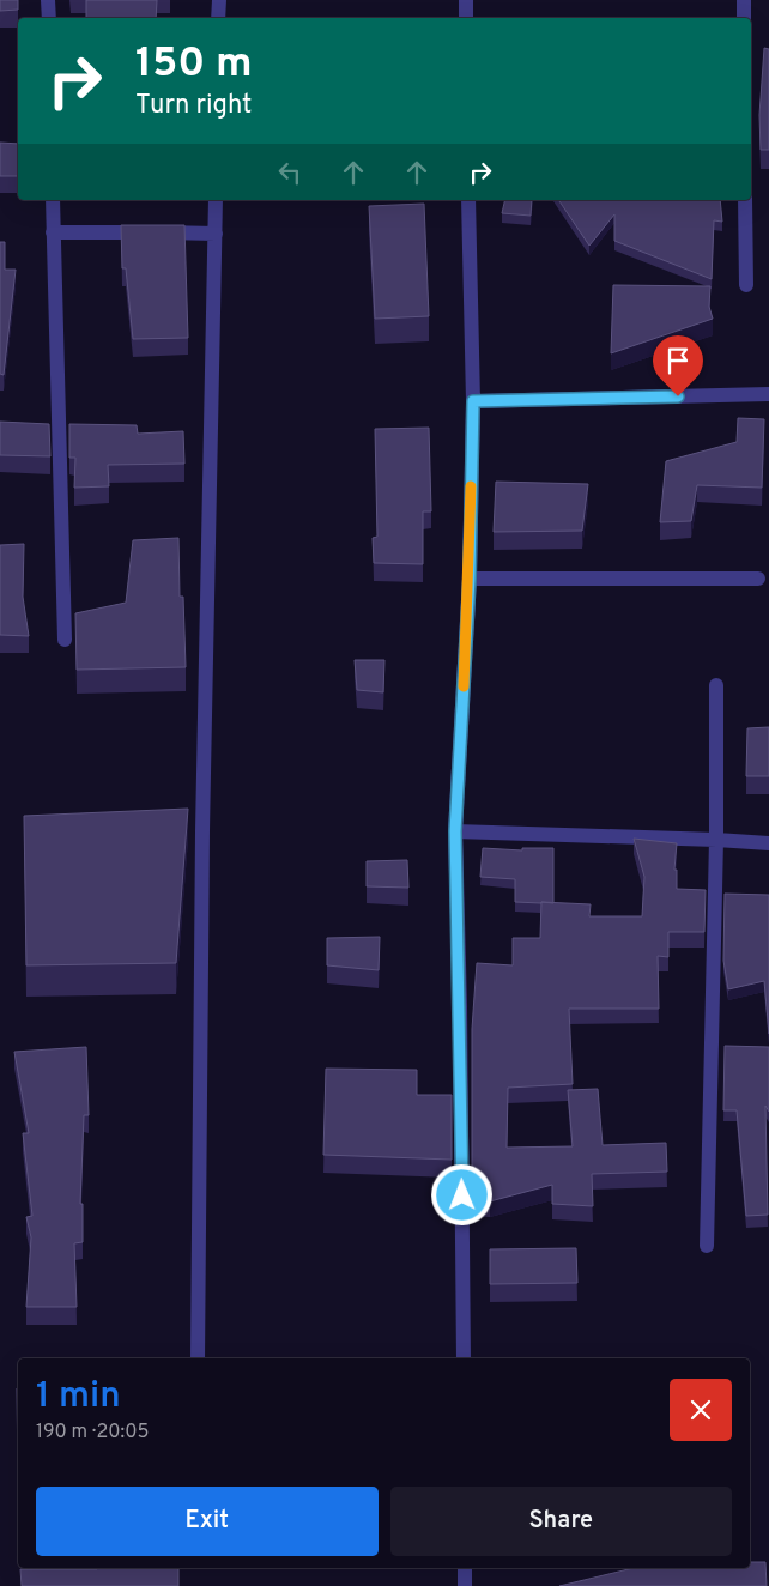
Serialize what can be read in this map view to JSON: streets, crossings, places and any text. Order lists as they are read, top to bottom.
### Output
{
  "page": {
    "turn": ["150 m", "Turn right"],
    "heading": ["1 min", "190 m · 20:05"],
    "buttons": ["Exit", "Share"]
  }
}
